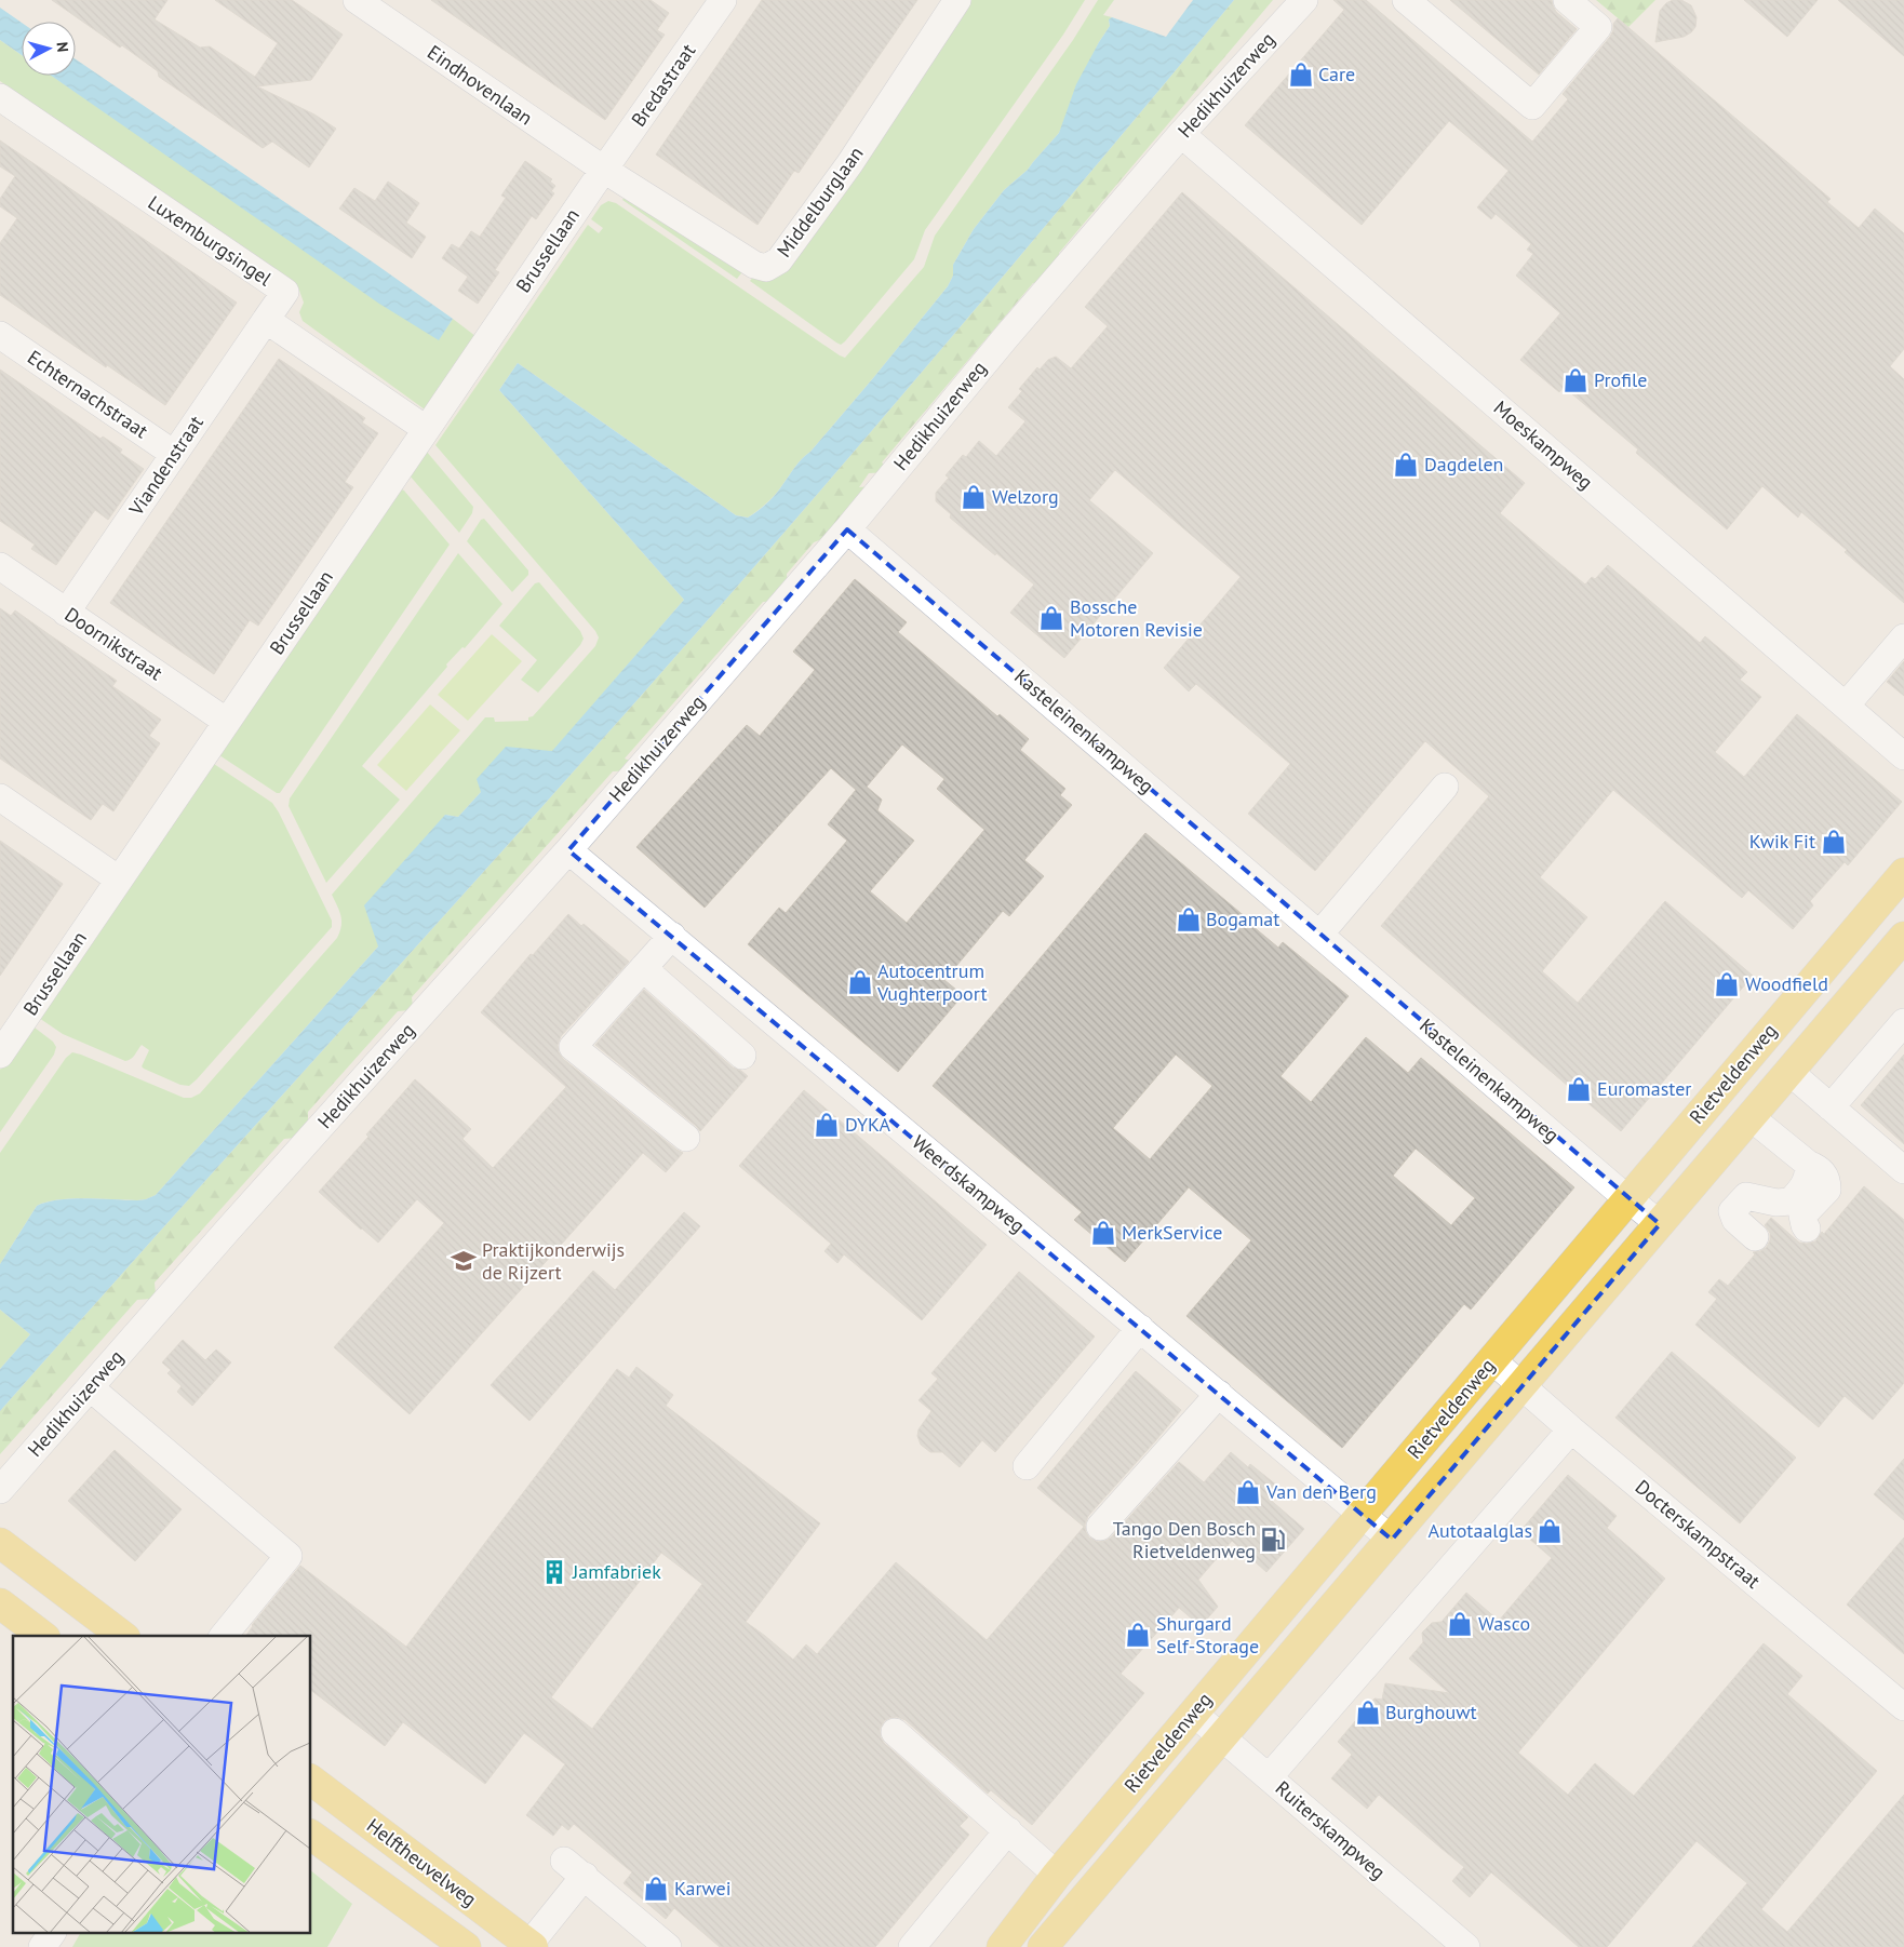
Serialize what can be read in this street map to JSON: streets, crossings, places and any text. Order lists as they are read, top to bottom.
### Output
{
  "streets": {
    "main road": ["Rietveldenweg", "Helftheuvelweg"],
    "street": [
      "Eindhovenlaan",
      "Bredastraat",
      "Hedikhuizerweg",
      "Middelburglaan",
      "Luxemburgsingel",
      "Brussellaan",
      "Echternachstraat",
      "Moeskampweg",
      "Viandenstraat",
      "Doornikstraat",
      "Kasteleinenkampweg",
      "Weerdskampweg",
      "Docterskampstraat",
      "Ruiterskampweg"
    ]
  },
  "crossings": [
    ["Eindhovenlaan", "Bredastraat"],
    ["Eindhovenlaan", "Middelburglaan"],
    ["Eindhovenlaan", "Brussellaan"],
    ["Bredastraat", "Middelburglaan"],
    ["Bredastraat", "Brussellaan"],
    ["Hedikhuizerweg", "Moeskampweg"],
    ["Hedikhuizerweg", "Kasteleinenkampweg"],
    ["Hedikhuizerweg", "Weerdskampweg"],
    ["Middelburglaan", "Brussellaan"],
    ["Luxemburgsingel", "Viandenstraat"],
    ["Brussellaan", "Doornikstraat"],
    ["Echternachstraat", "Viandenstraat"],
    ["Viandenstraat", "Doornikstraat"],
    ["Kasteleinenkampweg", "Rietveldenweg"],
    ["Rietveldenweg", "Weerdskampweg"],
    ["Rietveldenweg", "Docterskampstraat"],
    ["Rietveldenweg", "Ruiterskampweg"]
  ],
  "places": {
    "shop": [
      "Care",
      "Profile",
      "Dagdelen",
      "Welzorg",
      "Bossche Motoren Revisie",
      "Kwik Fit",
      "Bogamat",
      "Autocentrum Vughterpoort",
      "Woodfield",
      "Euromaster",
      "DYKA",
      "MerkService",
      "Van den Berg",
      "Autotaalglas",
      "Wasco",
      "Shurgard Self-Storage",
      "Burghouwt",
      "Karwei"
    ],
    "school or university": ["Praktijkonderwijs de Rijzert"],
    "fuel station": ["Tango Den Bosch Rietveldenweg"],
    "building": ["Jamfabriek"]
  },
  "north": "right"
}
